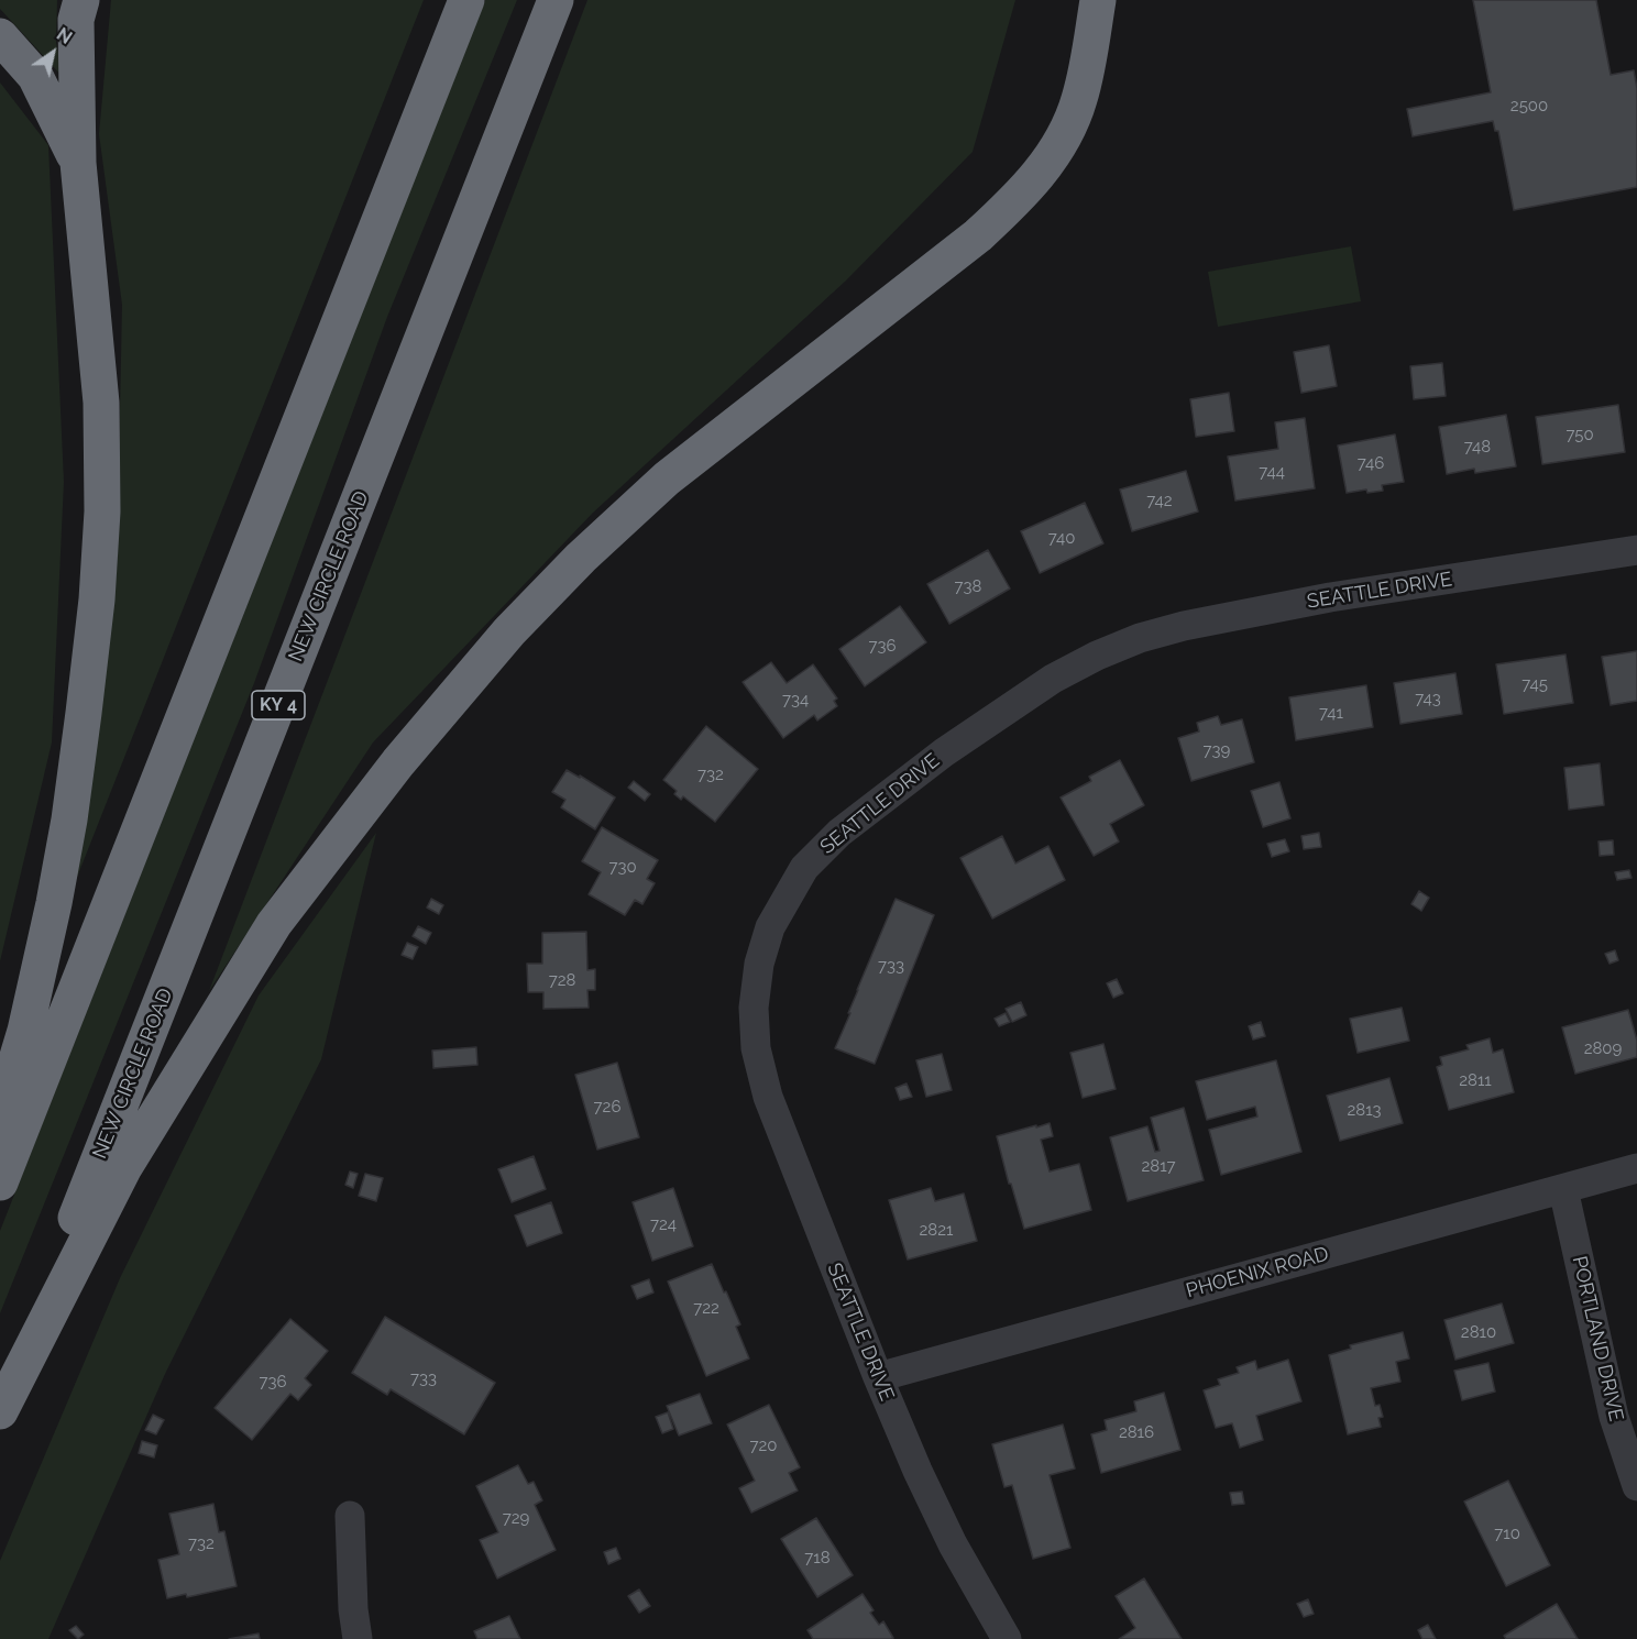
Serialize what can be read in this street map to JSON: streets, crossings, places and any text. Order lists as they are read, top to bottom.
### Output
{
  "streets": {
    "highway": ["NEW CIRCLE ROAD", "KY 4"],
    "street": ["SEATTLE DRIVE", "PHOENIX ROAD", "PORTLAND DRIVE"]
  },
  "crossings": [
    ["SEATTLE DRIVE", "PHOENIX ROAD"],
    ["PHOENIX ROAD", "PORTLAND DRIVE"]
  ],
  "house_numbers": [
    "2500",
    "750",
    "748",
    "746",
    "744",
    "742",
    "740",
    "738",
    "736",
    "745",
    "743",
    "734",
    "741",
    "739",
    "732",
    "730",
    "733",
    "728",
    "2809",
    "2811",
    "726",
    "2813",
    "2817",
    "724",
    "2821",
    "722",
    "2810",
    "733",
    "736",
    "2816",
    "720",
    "729",
    "710",
    "732",
    "718"
  ],
  "north": "top right"
}
